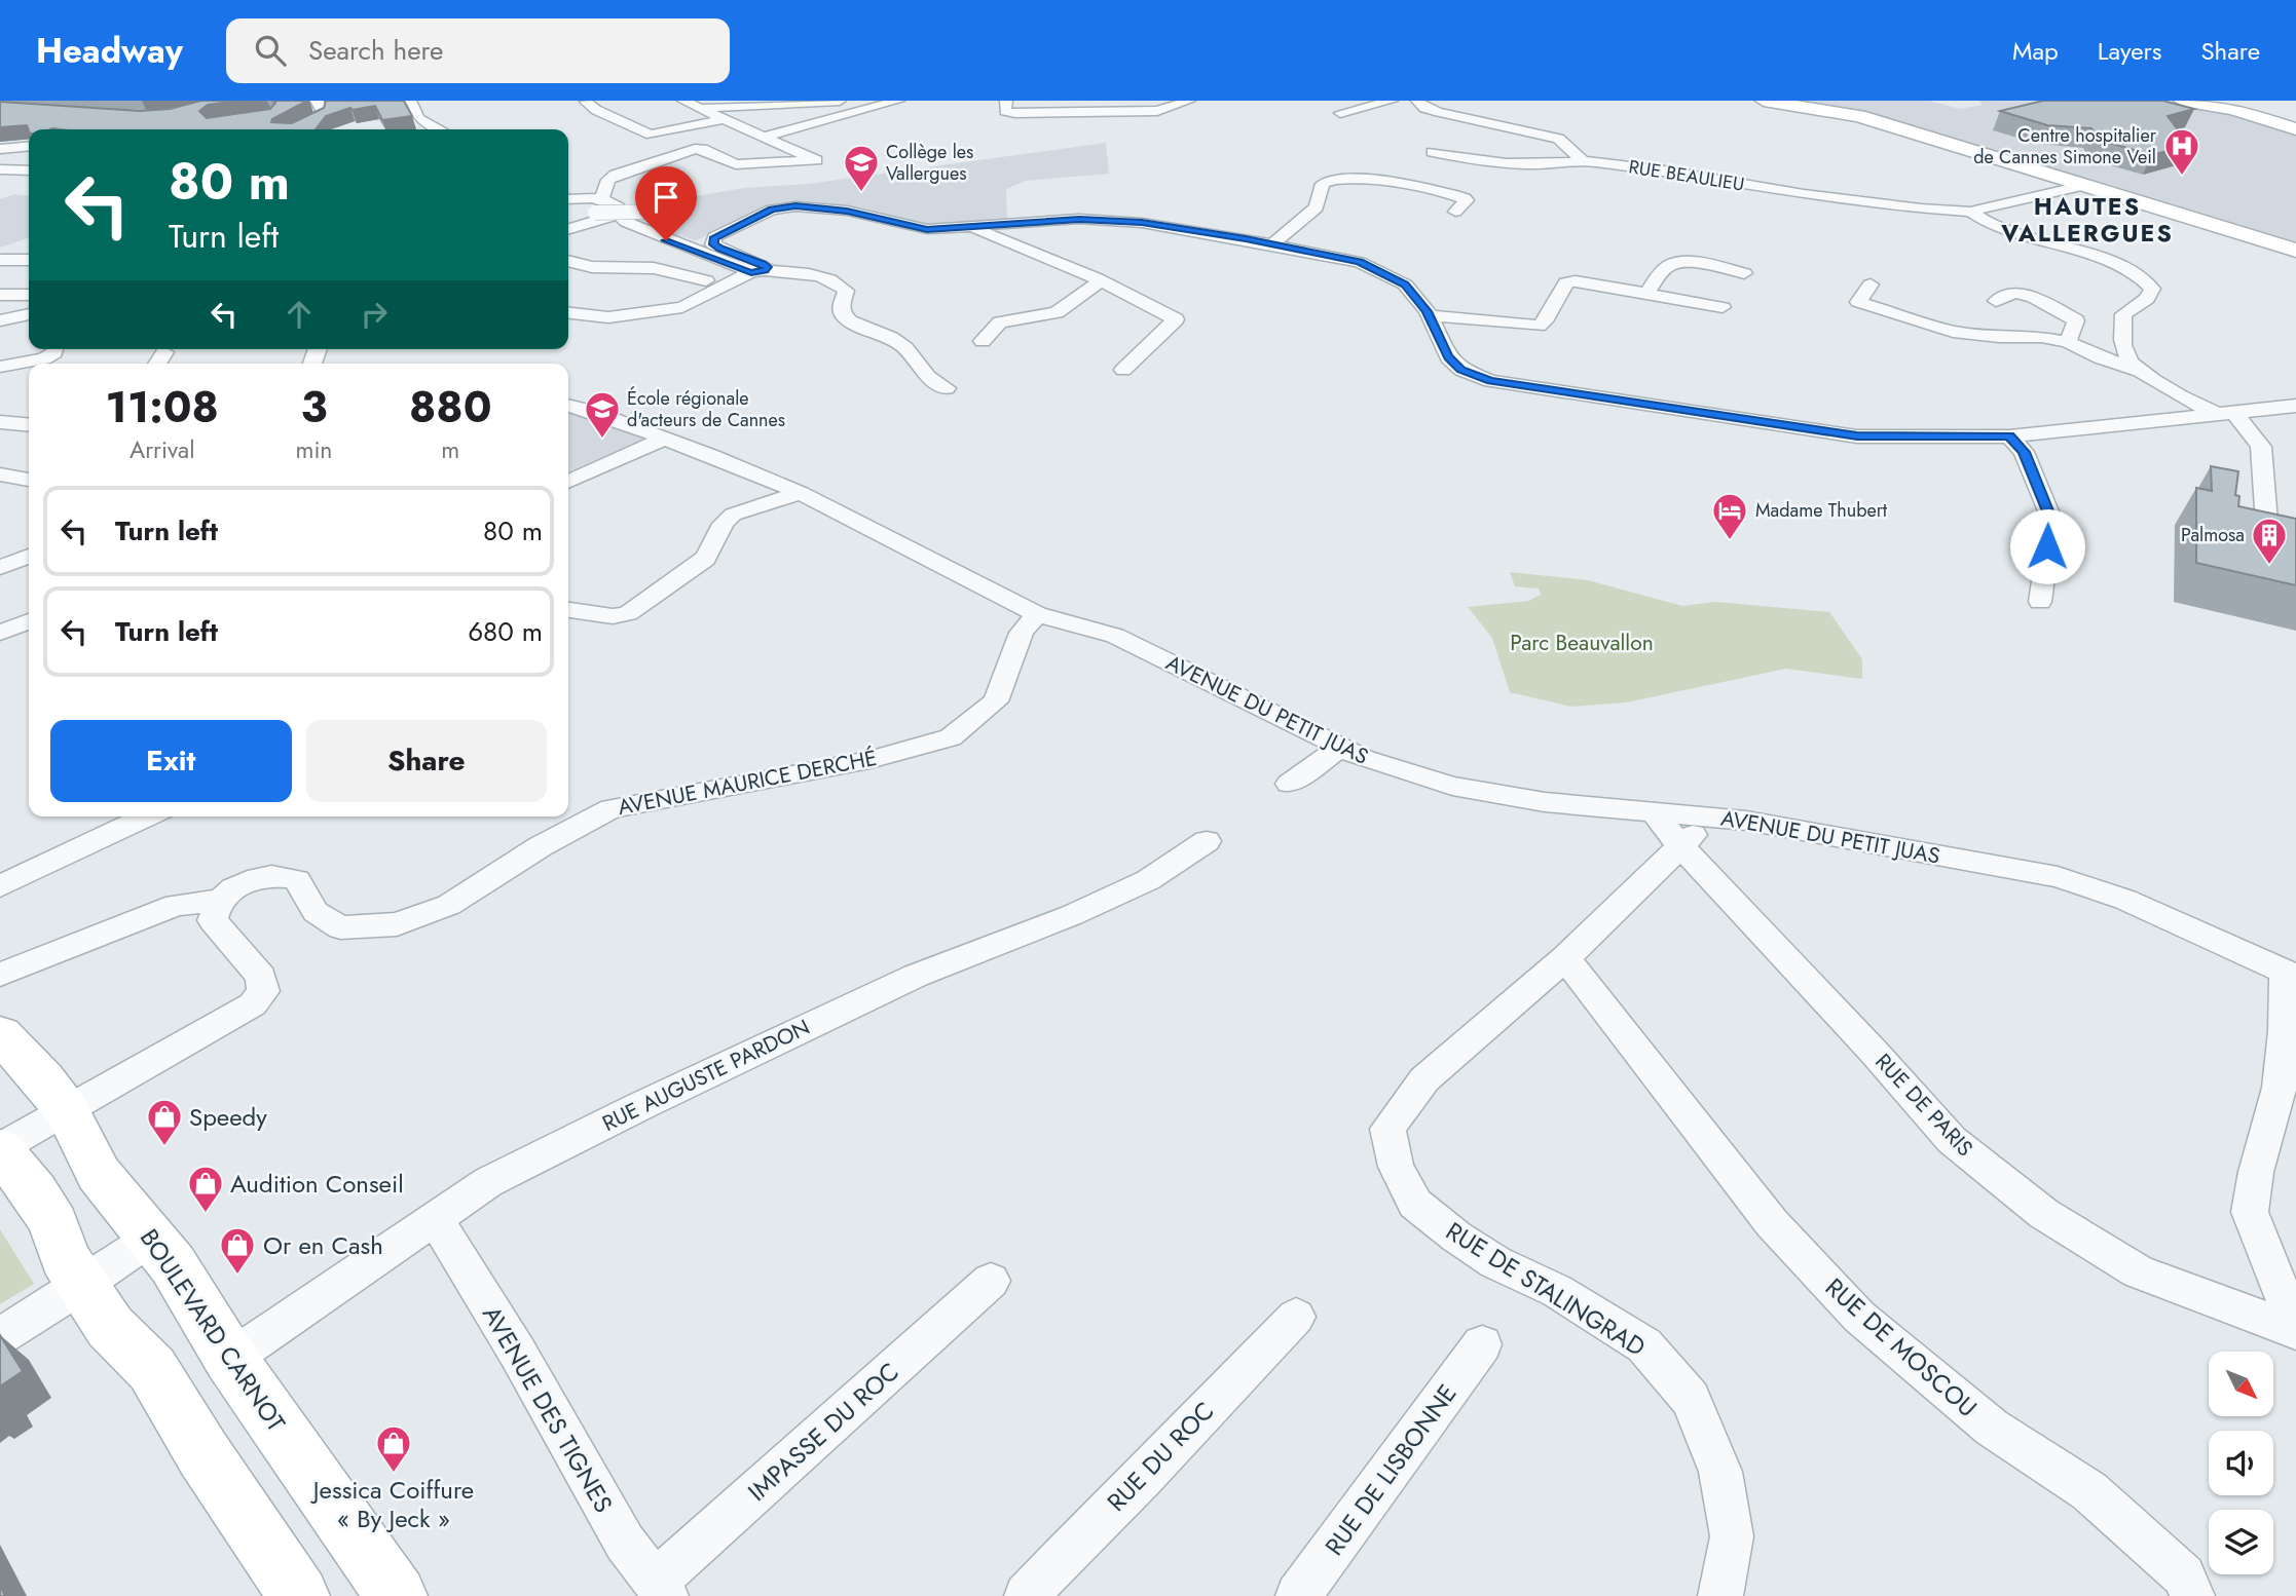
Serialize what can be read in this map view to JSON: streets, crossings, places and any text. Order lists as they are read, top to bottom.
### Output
{
  "streets": {
    "street": [
      "RUE BEAULIEU",
      "AVENUE DU PETIT JUAS",
      "AVENUE MAURICE DERCHÉ",
      "RUE AUGUSTE PARDON",
      "RUE DE PARIS",
      "RUE DE STALINGRAD",
      "BOULEVARD CARNOT",
      "RUE DE MOSCOU",
      "AVENUE DES TIGNES",
      "IMPASSE DU ROC",
      "RUE DU ROC",
      "RUE DE LISBONNE"
    ]
  },
  "crossings": [
    ["AVENUE DU PETIT JUAS", "AVENUE MAURICE DERCHÉ"],
    ["RUE AUGUSTE PARDON", "BOULEVARD CARNOT"],
    ["RUE AUGUSTE PARDON", "AVENUE DES TIGNES"],
    ["RUE DE PARIS", "RUE DE STALINGRAD"],
    ["RUE DE STALINGRAD", "RUE DE MOSCOU"],
    ["AVENUE DES TIGNES", "IMPASSE DU ROC"]
  ],
  "districts": ["HAUTES VALLERGUES"],
  "parks": ["Parc Beauvallon"],
  "places": {
    "hospital": ["Centre hospitalier de Cannes Simone Veil"],
    "school or university": ["Collège les Vallergues", "École régionale d'acteurs de Cannes"],
    "hotel": ["Madame Thubert"],
    "building": ["Palmosa"],
    "shop": [
      "Speedy",
      "Audition Conseil",
      "Or en Cash",
      "Jessica Coiffure « By Jeck »"
    ]
  },
  "north": "bottom right",
  "page": {
    "header": "Headway",
    "search": "Search here",
    "nav": ["Map", "Layers", "Share"],
    "turn": ["80 m", "Turn left"],
    "eta": [
      "11:08",
      "Arrival",
      "3",
      "min",
      "880",
      "m"
    ],
    "list": [
      {
        "name": "Turn left",
        "value": "80 m"
      },
      {
        "name": "Turn left",
        "value": "680 m"
      }
    ],
    "buttons": ["Exit", "Share"]
  }
}
